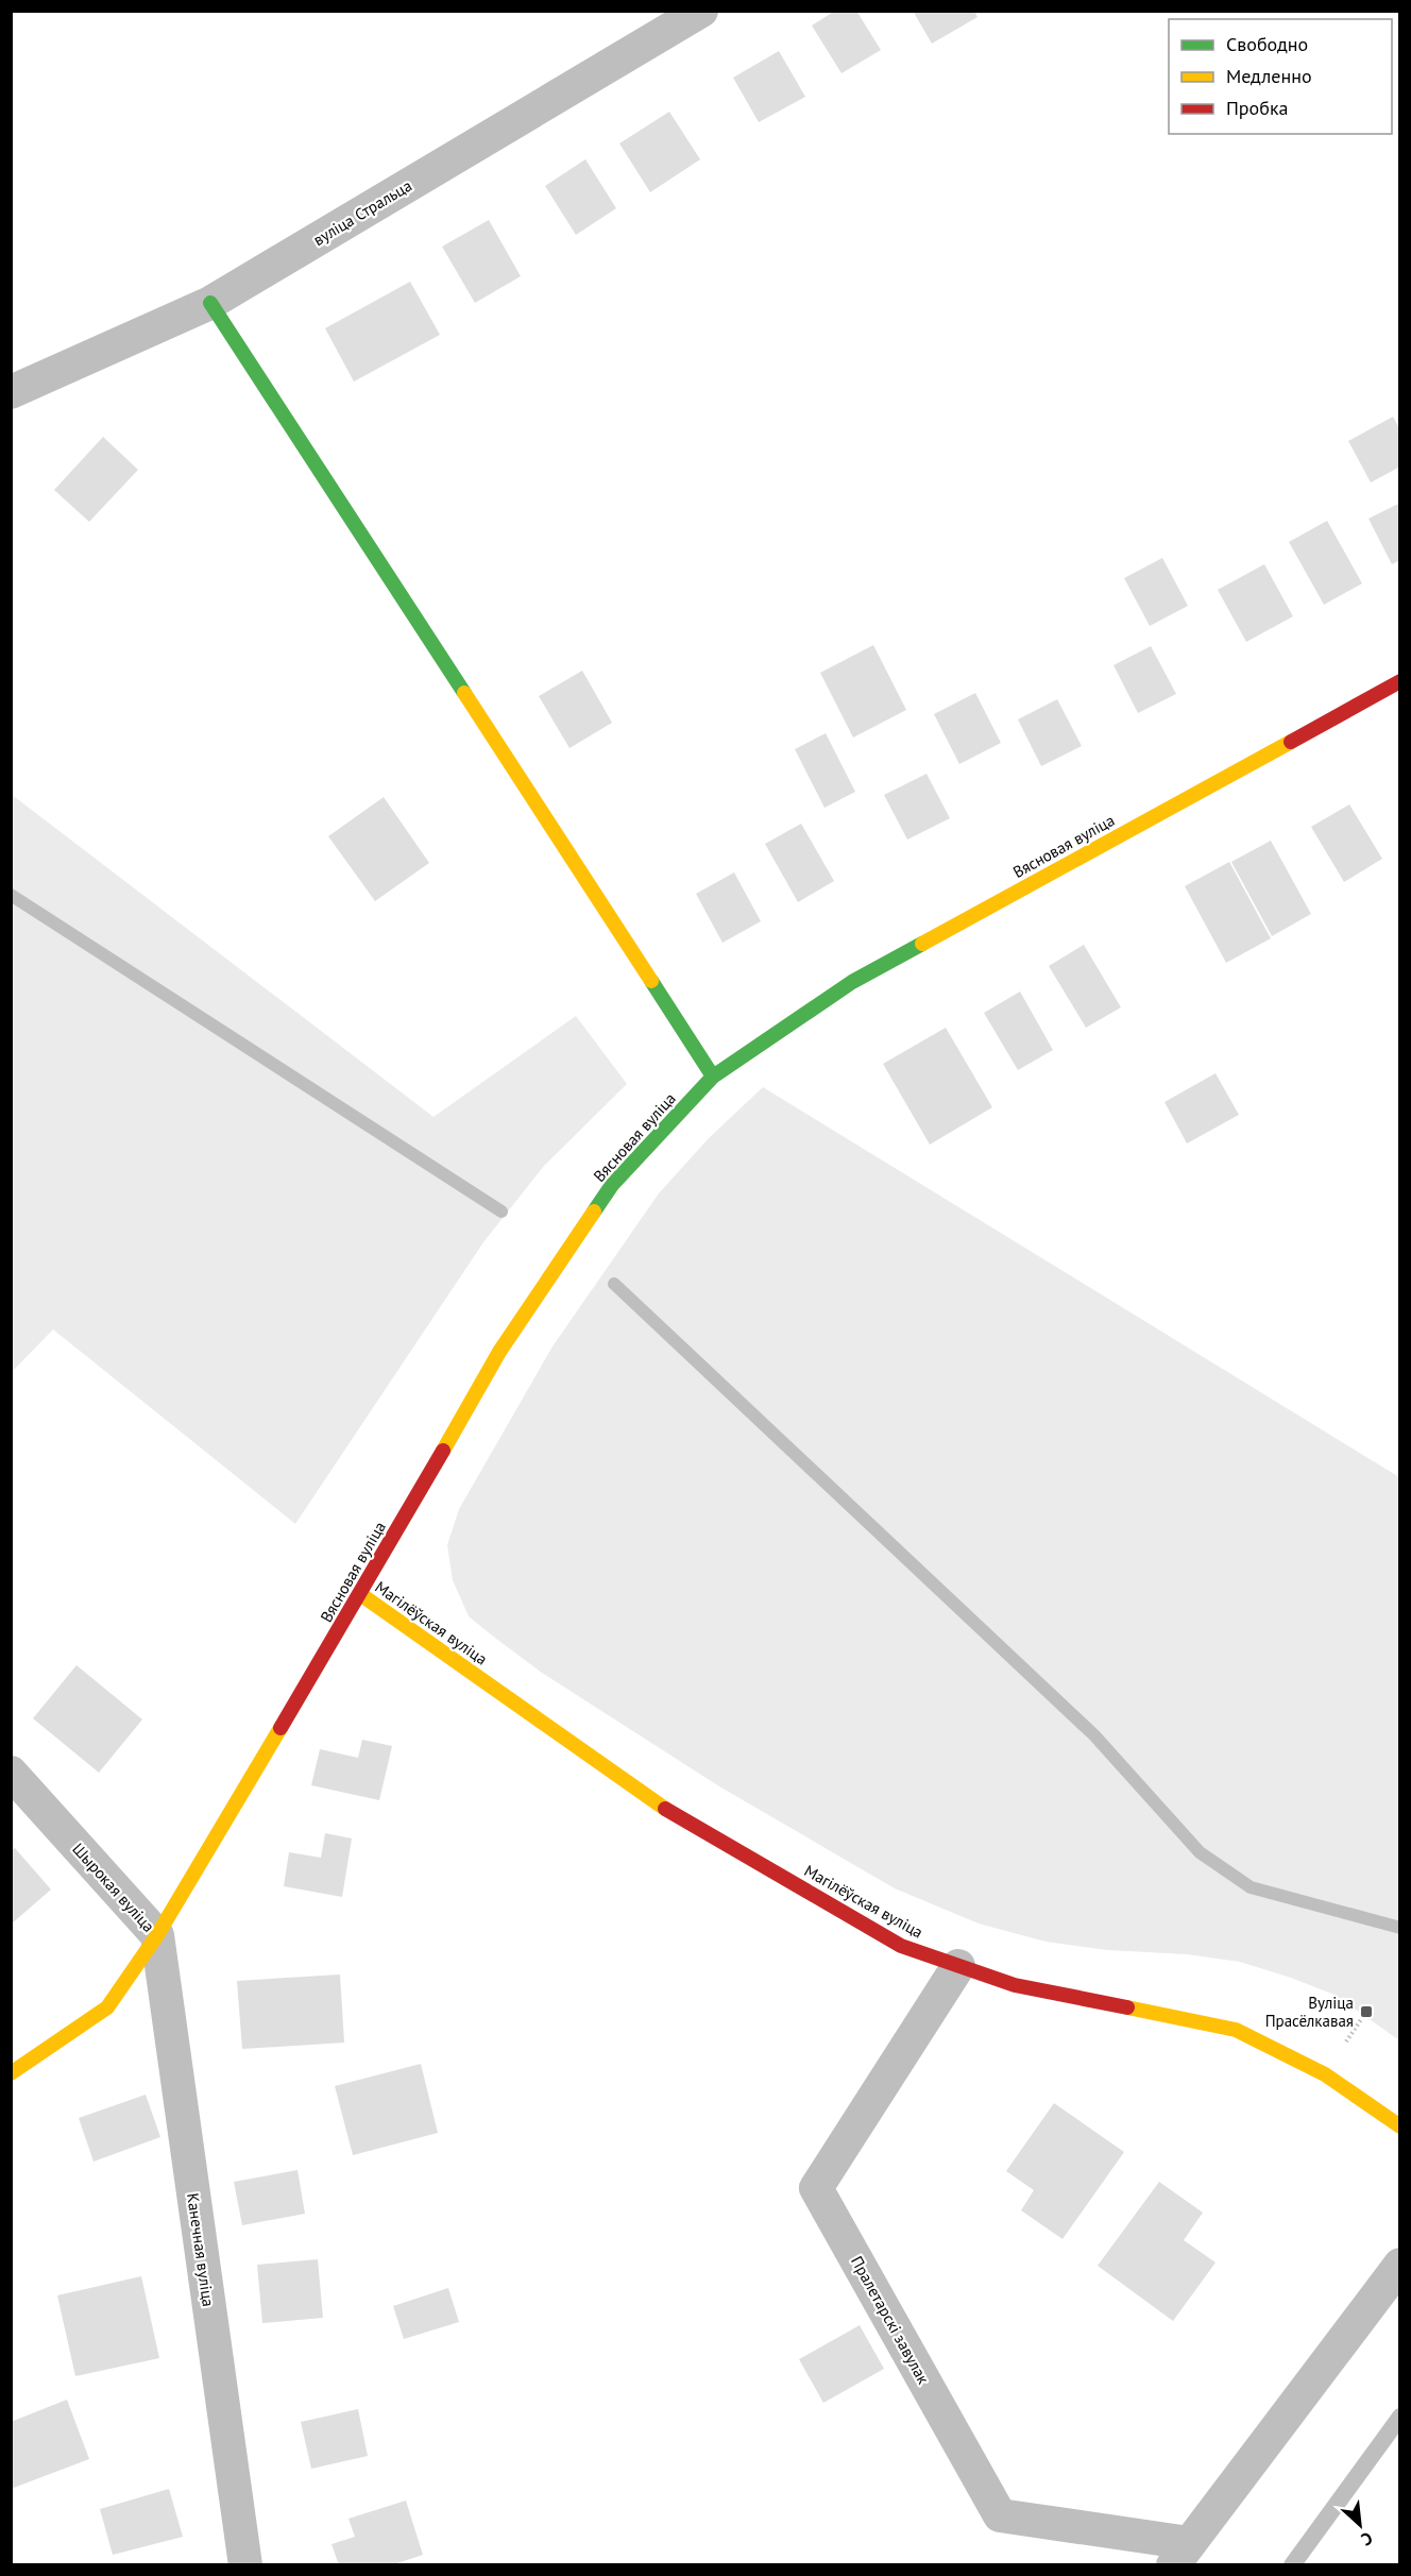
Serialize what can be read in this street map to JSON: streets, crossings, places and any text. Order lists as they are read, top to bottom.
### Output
{
  "streets": {
    "street": [
      "вуліца Стральца",
      "Вясновая вуліца",
      "Магілёўская вуліца",
      "Шырокая вуліца",
      "Канечная вуліца",
      "Пралетарскі завулак"
    ]
  },
  "crossings": [
    ["Вясновая вуліца", "Магілёўская вуліца"],
    ["Вясновая вуліца", "Шырокая вуліца"],
    ["Вясновая вуліца", "Канечная вуліца"],
    ["Магілёўская вуліца", "Пралетарскі завулак"],
    ["Шырокая вуліца", "Канечная вуліца"]
  ],
  "places": {
    "transit": ["Вуліца Прасёлкавая"]
  },
  "legend": ["Свободно", "Медленно", "Пробка"],
  "north": "bottom right"
}
